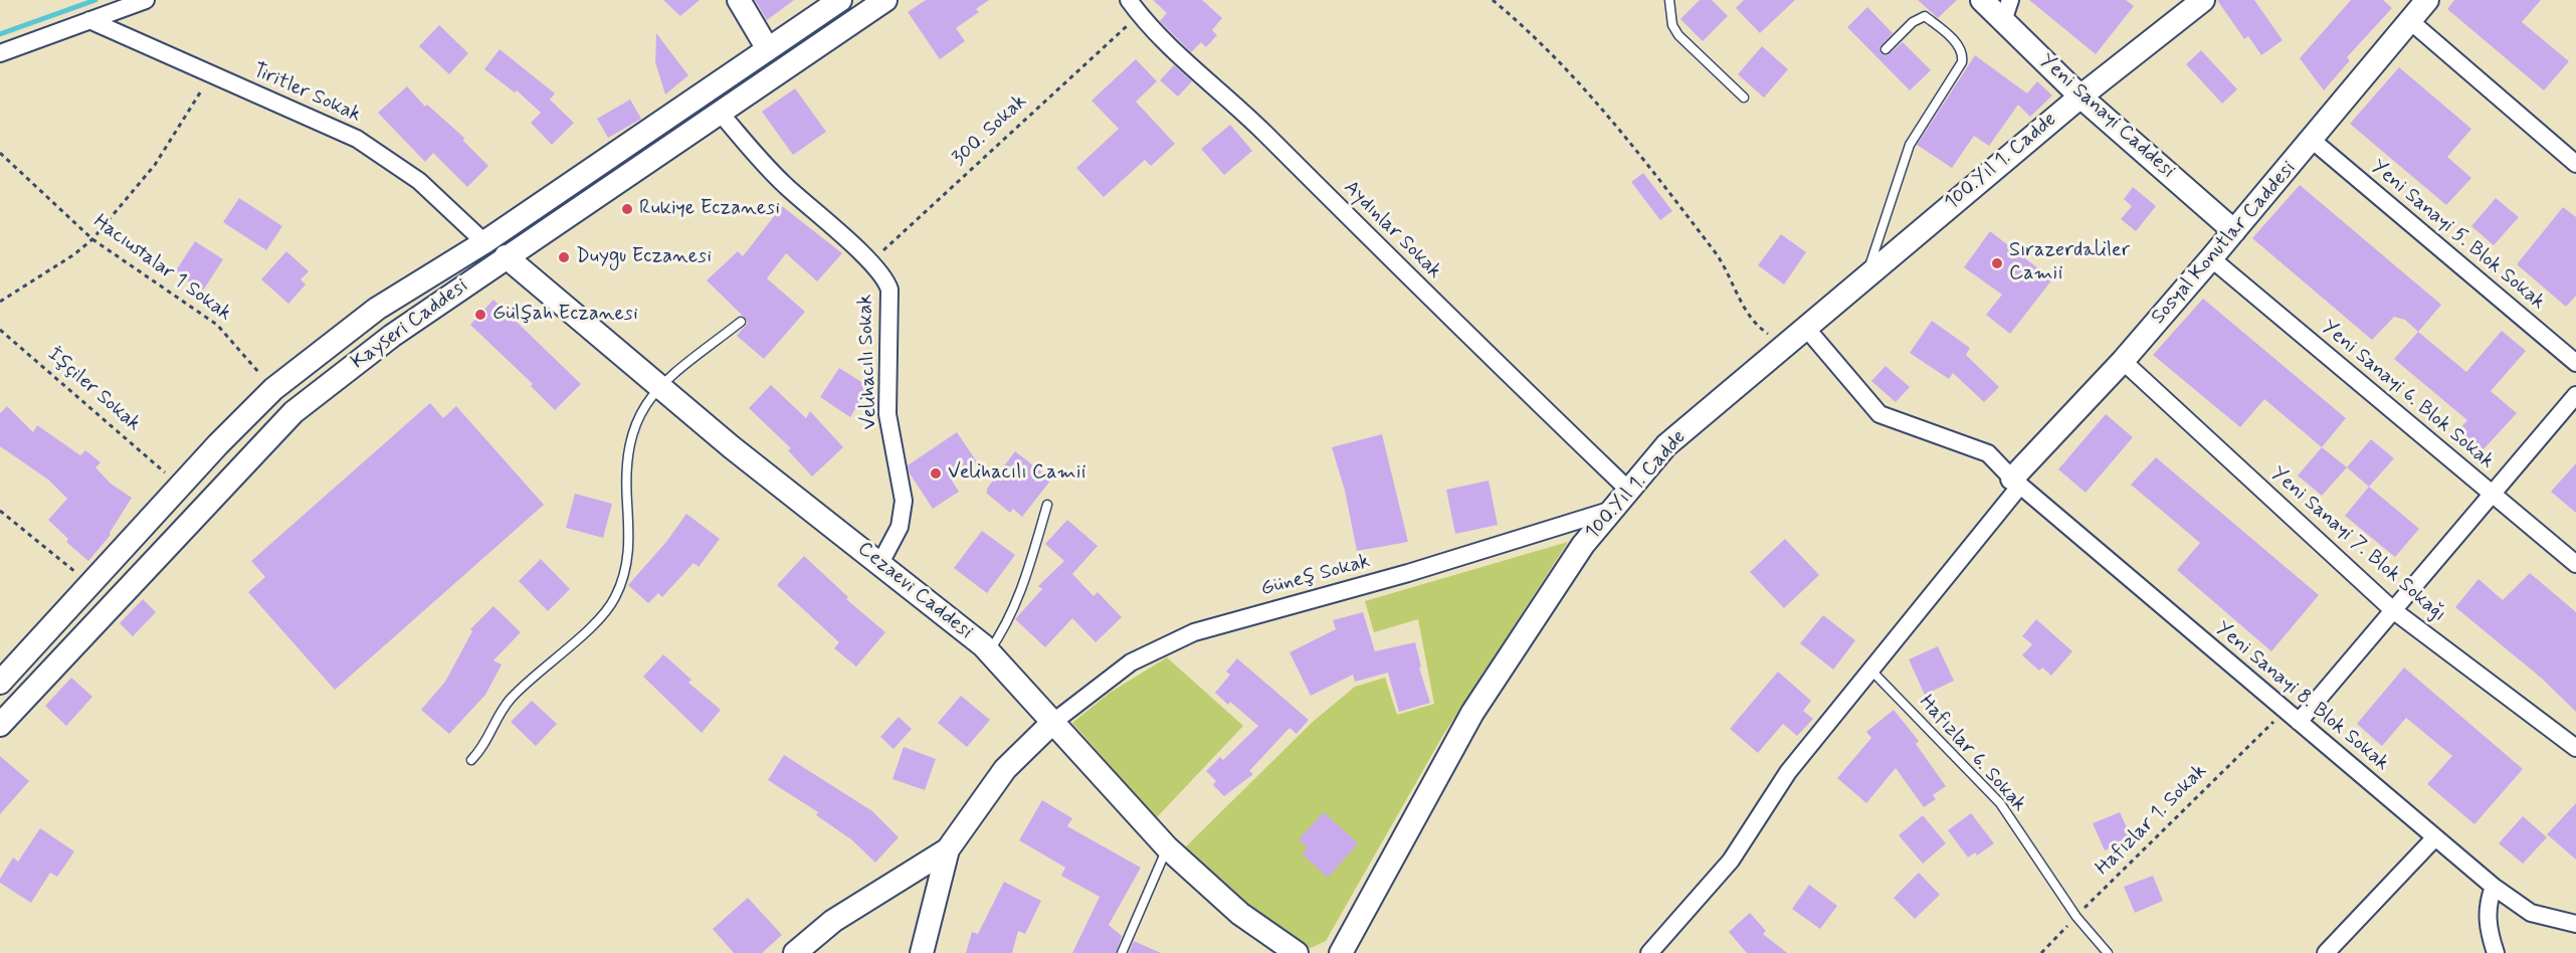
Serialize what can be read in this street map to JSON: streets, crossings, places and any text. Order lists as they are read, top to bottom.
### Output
{
  "streets": {
    "street": [
      "Tiritler Sokak",
      "Yeni Sanayi Caddesi",
      "100.Yıl 1. Cadde",
      "Aydınlar Sokak",
      "Yeni Sanayi 5. Blok Sokak",
      "Sosyal Konutlar Caddesi",
      "Kayseri Caddesi",
      "Velihacılı Sokak",
      "Yeni Sanayi 6. Blok Sokak",
      "Yeni Sanayi 7. Blok Sokağı",
      "Güneş Sokak",
      "Cezaevi Caddesi",
      "Yeni Sanayi 8. Blok Sokak"
    ],
    "lane": ["Hafızlar 6. Sokak"],
    "path": [
      "300. Sokak",
      "Hacıustalar 1 Sokak",
      "İşçiler Sokak",
      "Hafızlar 1. Sokak"
    ]
  },
  "crossings": [
    ["Tiritler Sokak", "Kayseri Caddesi"],
    ["Yeni Sanayi Caddesi", "100.Yıl 1. Cadde"],
    ["Yeni Sanayi Caddesi", "Sosyal Konutlar Caddesi"],
    ["300. Sokak", "Velihacılı Sokak"],
    ["100.Yıl 1. Cadde", "Aydınlar Sokak"],
    ["100.Yıl 1. Cadde", "Güneş Sokak"],
    ["100.Yıl 1. Cadde", "Yeni Sanayi 8. Blok Sokak"],
    ["Yeni Sanayi 5. Blok Sokak", "Sosyal Konutlar Caddesi"],
    ["Sosyal Konutlar Caddesi", "Yeni Sanayi 6. Blok Sokak"],
    ["Sosyal Konutlar Caddesi", "Yeni Sanayi 7. Blok Sokağı"],
    ["Sosyal Konutlar Caddesi", "Yeni Sanayi 8. Blok Sokak"],
    ["Hacıustalar 1 Sokak", "Kayseri Caddesi"],
    ["Kayseri Caddesi", "Velihacılı Sokak"],
    ["Kayseri Caddesi", "Cezaevi Caddesi"],
    ["Velihacılı Sokak", "Cezaevi Caddesi"],
    ["Güneş Sokak", "Cezaevi Caddesi"],
    ["Yeni Sanayi 8. Blok Sokak", "Hafızlar 1. Sokak"],
    ["Hafızlar 6. Sokak", "Hafızlar 1. Sokak"]
  ],
  "places": [
    "Rukiye Eczanesi",
    "Duygu Eczanesi",
    "Sırazerdaliler Camii",
    "Gülşah Eczanesi",
    "Velihacılı Camii"
  ]
}
